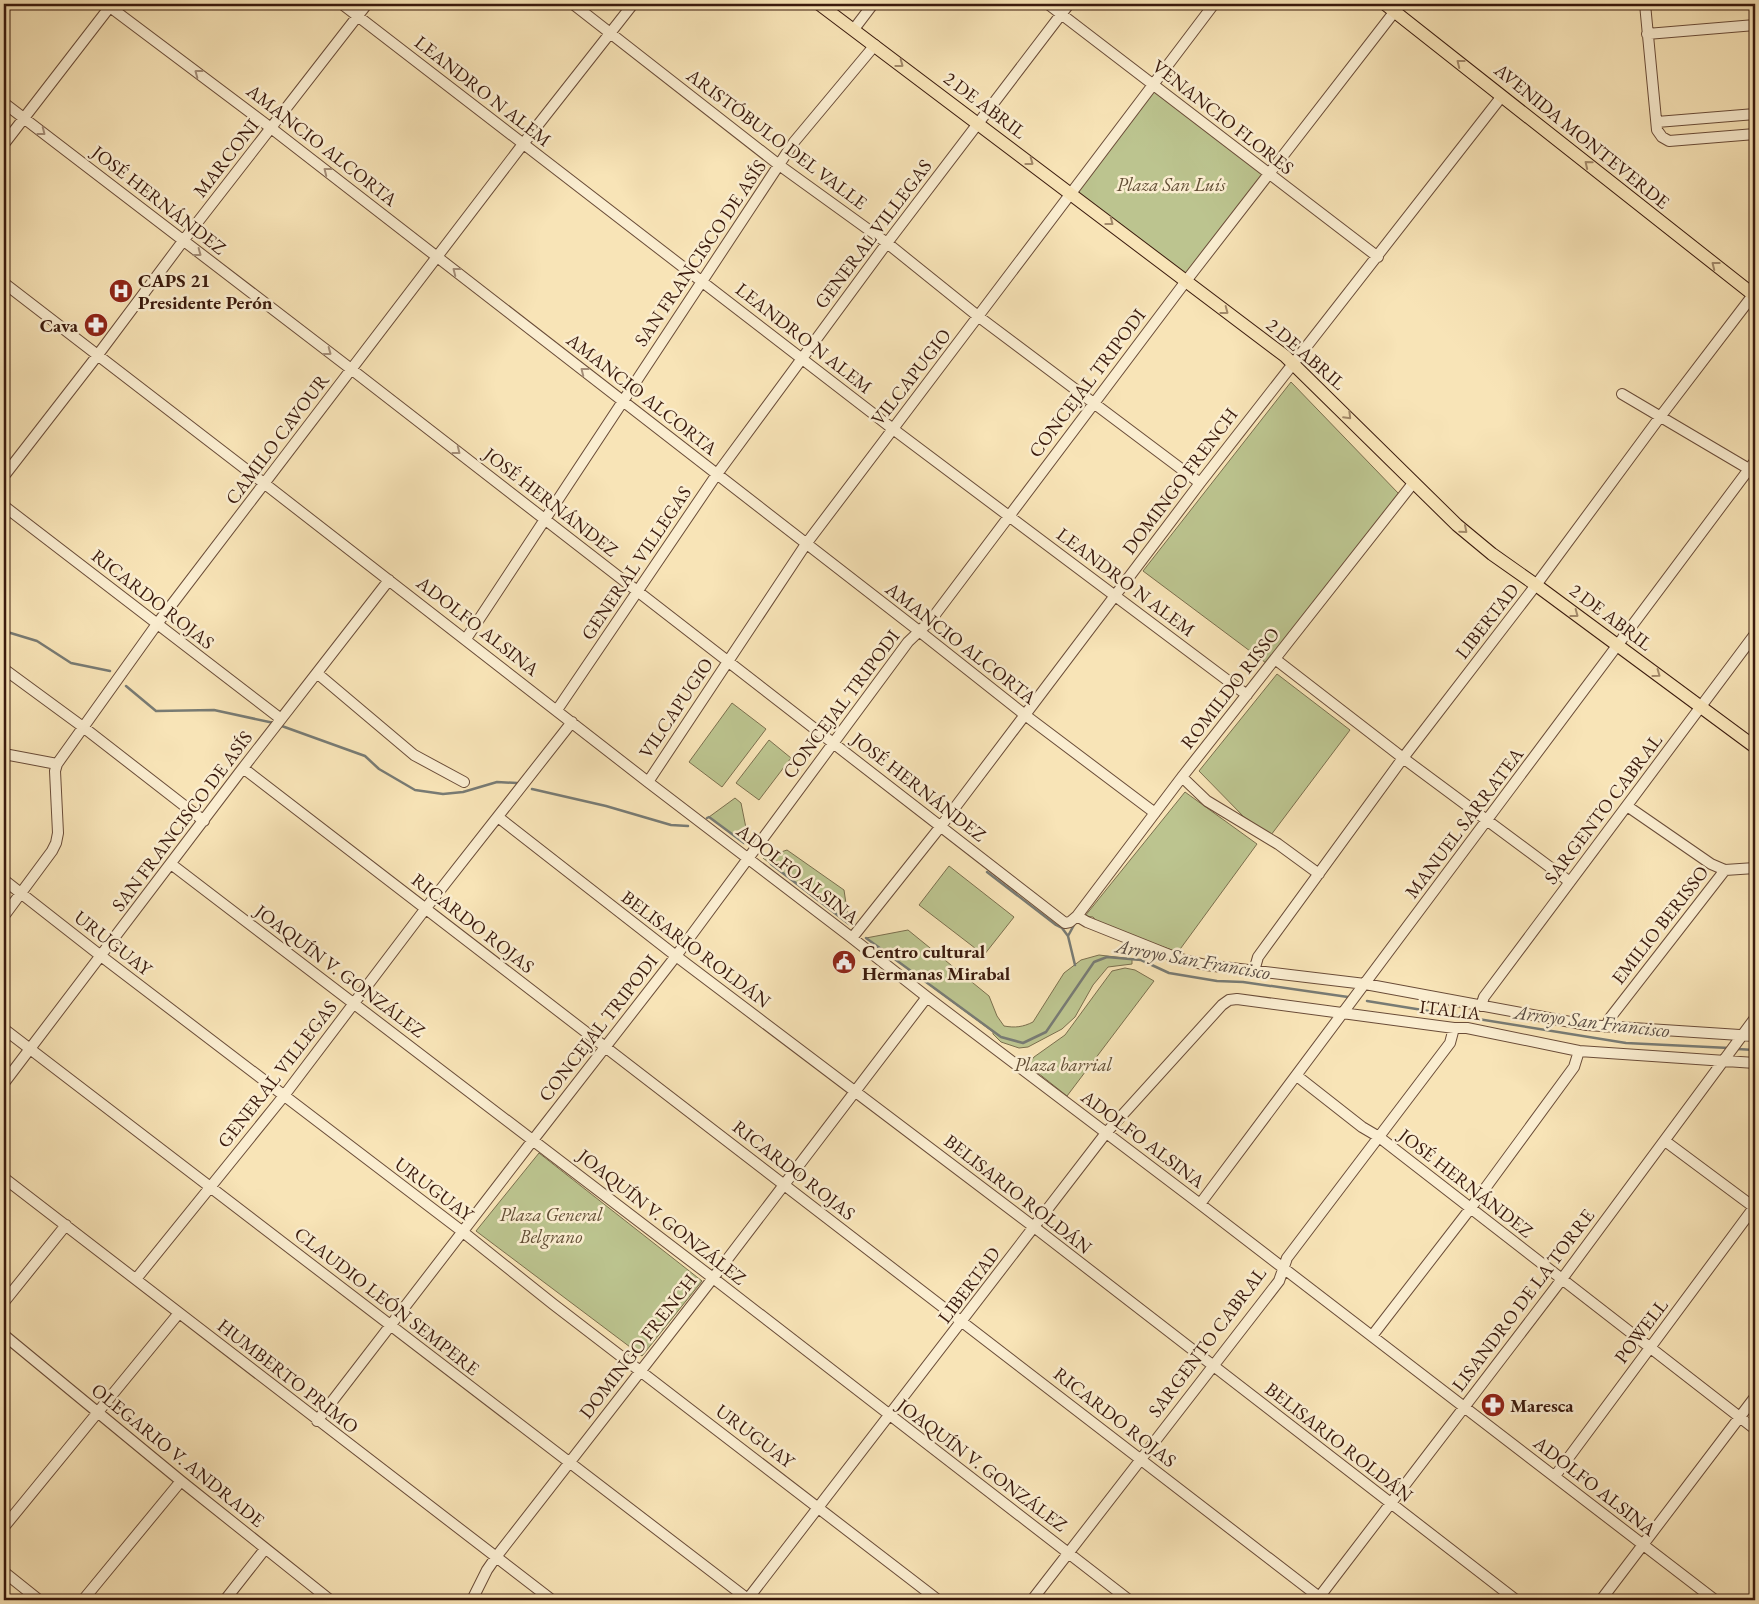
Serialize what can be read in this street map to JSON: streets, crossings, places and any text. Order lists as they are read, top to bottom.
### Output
{
  "streets": {
    "main road": ["2 DE ABRIL", "AVENIDA MONTEVERDE"],
    "street": [
      "LEANDRO N ALEM",
      "VENANCIO FLORES",
      "ARISTÓBULO DEL VALLE",
      "AMANCIO ALCORTA",
      "MARCONI",
      "JOSÉ HERNÁNDEZ",
      "GENERAL VILLEGAS",
      "SAN FRANCISCO DE ASÍS",
      "VILCAPUGIO",
      "CONCEJAL TRIPODI",
      "CAMILO CAVOUR",
      "DOMINGO FRENCH",
      "RICARDO ROJAS",
      "LIBERTAD",
      "ADOLFO ALSINA",
      "ROMILDO RISSO",
      "SARGENTO CABRAL",
      "MANUEL SARRATEA",
      "EMILIO BERISSO",
      "URUGUAY",
      "BELISARIO ROLDÁN",
      "JOAQUÍN V. GONZÁLEZ",
      "ITALIA",
      "LISANDRO DE LA TORRE",
      "CLAUDIO LEÓN SEMPERE",
      "POWELL",
      "HUMBERTO PRIMO",
      "OLEGARIO V. ANDRADE"
    ]
  },
  "crossings": [
    ["LEANDRO N ALEM", "MARCONI"],
    ["LEANDRO N ALEM", "GENERAL VILLEGAS"],
    ["LEANDRO N ALEM", "SAN FRANCISCO DE ASÍS"],
    ["LEANDRO N ALEM", "VILCAPUGIO"],
    ["LEANDRO N ALEM", "CONCEJAL TRIPODI"],
    ["LEANDRO N ALEM", "CAMILO CAVOUR"],
    ["LEANDRO N ALEM", "DOMINGO FRENCH"],
    ["LEANDRO N ALEM", "ROMILDO RISSO"],
    ["2 DE ABRIL", "GENERAL VILLEGAS"],
    ["2 DE ABRIL", "SAN FRANCISCO DE ASÍS"],
    ["2 DE ABRIL", "VILCAPUGIO"],
    ["2 DE ABRIL", "CONCEJAL TRIPODI"],
    ["2 DE ABRIL", "DOMINGO FRENCH"],
    ["2 DE ABRIL", "LIBERTAD"],
    ["2 DE ABRIL", "ROMILDO RISSO"],
    ["2 DE ABRIL", "SARGENTO CABRAL"],
    ["2 DE ABRIL", "MANUEL SARRATEA"],
    ["VENANCIO FLORES", "GENERAL VILLEGAS"],
    ["VENANCIO FLORES", "VILCAPUGIO"],
    ["VENANCIO FLORES", "CONCEJAL TRIPODI"],
    ["VENANCIO FLORES", "DOMINGO FRENCH"],
    ["AVENIDA MONTEVERDE", "CONCEJAL TRIPODI"],
    ["AVENIDA MONTEVERDE", "DOMINGO FRENCH"],
    ["AVENIDA MONTEVERDE", "LIBERTAD"],
    ["ARISTÓBULO DEL VALLE", "GENERAL VILLEGAS"],
    ["ARISTÓBULO DEL VALLE", "SAN FRANCISCO DE ASÍS"],
    ["ARISTÓBULO DEL VALLE", "VILCAPUGIO"],
    ["ARISTÓBULO DEL VALLE", "CONCEJAL TRIPODI"],
    ["ARISTÓBULO DEL VALLE", "CAMILO CAVOUR"],
    ["ARISTÓBULO DEL VALLE", "DOMINGO FRENCH"],
    ["AMANCIO ALCORTA", "MARCONI"],
    ["AMANCIO ALCORTA", "GENERAL VILLEGAS"],
    ["AMANCIO ALCORTA", "SAN FRANCISCO DE ASÍS"],
    ["AMANCIO ALCORTA", "VILCAPUGIO"],
    ["AMANCIO ALCORTA", "CONCEJAL TRIPODI"],
    ["AMANCIO ALCORTA", "CAMILO CAVOUR"],
    ["AMANCIO ALCORTA", "DOMINGO FRENCH"],
    ["AMANCIO ALCORTA", "ROMILDO RISSO"],
    ["MARCONI", "JOSÉ HERNÁNDEZ"],
    ["MARCONI", "ADOLFO ALSINA"],
    ["JOSÉ HERNÁNDEZ", "GENERAL VILLEGAS"],
    ["JOSÉ HERNÁNDEZ", "SAN FRANCISCO DE ASÍS"],
    ["JOSÉ HERNÁNDEZ", "VILCAPUGIO"],
    ["JOSÉ HERNÁNDEZ", "CONCEJAL TRIPODI"],
    ["JOSÉ HERNÁNDEZ", "CAMILO CAVOUR"],
    ["JOSÉ HERNÁNDEZ", "DOMINGO FRENCH"],
    ["JOSÉ HERNÁNDEZ", "ROMILDO RISSO"],
    ["JOSÉ HERNÁNDEZ", "SARGENTO CABRAL"],
    ["JOSÉ HERNÁNDEZ", "MANUEL SARRATEA"],
    ["JOSÉ HERNÁNDEZ", "ITALIA"],
    ["JOSÉ HERNÁNDEZ", "LISANDRO DE LA TORRE"],
    ["JOSÉ HERNÁNDEZ", "POWELL"],
    ["GENERAL VILLEGAS", "RICARDO ROJAS"],
    ["GENERAL VILLEGAS", "ADOLFO ALSINA"],
    ["GENERAL VILLEGAS", "URUGUAY"],
    ["GENERAL VILLEGAS", "BELISARIO ROLDÁN"],
    ["GENERAL VILLEGAS", "JOAQUÍN V. GONZÁLEZ"],
    ["GENERAL VILLEGAS", "CLAUDIO LEÓN SEMPERE"],
    ["GENERAL VILLEGAS", "HUMBERTO PRIMO"],
    ["SAN FRANCISCO DE ASÍS", "RICARDO ROJAS"],
    ["SAN FRANCISCO DE ASÍS", "ADOLFO ALSINA"],
    ["SAN FRANCISCO DE ASÍS", "URUGUAY"],
    ["SAN FRANCISCO DE ASÍS", "JOAQUÍN V. GONZÁLEZ"],
    ["SAN FRANCISCO DE ASÍS", "CLAUDIO LEÓN SEMPERE"],
    ["VILCAPUGIO", "ADOLFO ALSINA"],
    ["CONCEJAL TRIPODI", "RICARDO ROJAS"],
    ["CONCEJAL TRIPODI", "ADOLFO ALSINA"],
    ["CONCEJAL TRIPODI", "URUGUAY"],
    ["CONCEJAL TRIPODI", "BELISARIO ROLDÁN"],
    ["CONCEJAL TRIPODI", "JOAQUÍN V. GONZÁLEZ"],
    ["CONCEJAL TRIPODI", "CLAUDIO LEÓN SEMPERE"],
    ["CONCEJAL TRIPODI", "HUMBERTO PRIMO"],
    ["CAMILO CAVOUR", "RICARDO ROJAS"],
    ["CAMILO CAVOUR", "ADOLFO ALSINA"],
    ["DOMINGO FRENCH", "RICARDO ROJAS"],
    ["DOMINGO FRENCH", "ADOLFO ALSINA"],
    ["DOMINGO FRENCH", "URUGUAY"],
    ["DOMINGO FRENCH", "BELISARIO ROLDÁN"],
    ["DOMINGO FRENCH", "JOAQUÍN V. GONZÁLEZ"],
    ["DOMINGO FRENCH", "CLAUDIO LEÓN SEMPERE"],
    ["DOMINGO FRENCH", "HUMBERTO PRIMO"],
    ["RICARDO ROJAS", "LIBERTAD"],
    ["RICARDO ROJAS", "SARGENTO CABRAL"],
    ["RICARDO ROJAS", "LISANDRO DE LA TORRE"],
    ["LIBERTAD", "ADOLFO ALSINA"],
    ["LIBERTAD", "URUGUAY"],
    ["LIBERTAD", "BELISARIO ROLDÁN"],
    ["LIBERTAD", "JOAQUÍN V. GONZÁLEZ"],
    ["LIBERTAD", "ITALIA"],
    ["LIBERTAD", "CLAUDIO LEÓN SEMPERE"],
    ["ADOLFO ALSINA", "SARGENTO CABRAL"],
    ["ADOLFO ALSINA", "MANUEL SARRATEA"],
    ["ADOLFO ALSINA", "LISANDRO DE LA TORRE"],
    ["ADOLFO ALSINA", "POWELL"],
    ["ROMILDO RISSO", "ITALIA"],
    ["SARGENTO CABRAL", "BELISARIO ROLDÁN"],
    ["SARGENTO CABRAL", "JOAQUÍN V. GONZÁLEZ"],
    ["SARGENTO CABRAL", "ITALIA"],
    ["MANUEL SARRATEA", "ITALIA"],
    ["EMILIO BERISSO", "ITALIA"],
    ["BELISARIO ROLDÁN", "LISANDRO DE LA TORRE"],
    ["ITALIA", "LISANDRO DE LA TORRE"]
  ],
  "one_way": ["2 DE ABRIL", "AVENIDA MONTEVERDE", "AMANCIO ALCORTA"],
  "water": ["Arroyo San Francisco"],
  "parks": ["Plaza San Luís", "Plaza barrial", "Plaza General Belgrano"],
  "places": {
    "hospital": ["CAPS 21 Presidente Perón"],
    "pharmacy": ["Cava", "Maresca"],
    "public building": ["Centro cultural Hermanas Mirabal"]
  }
}
